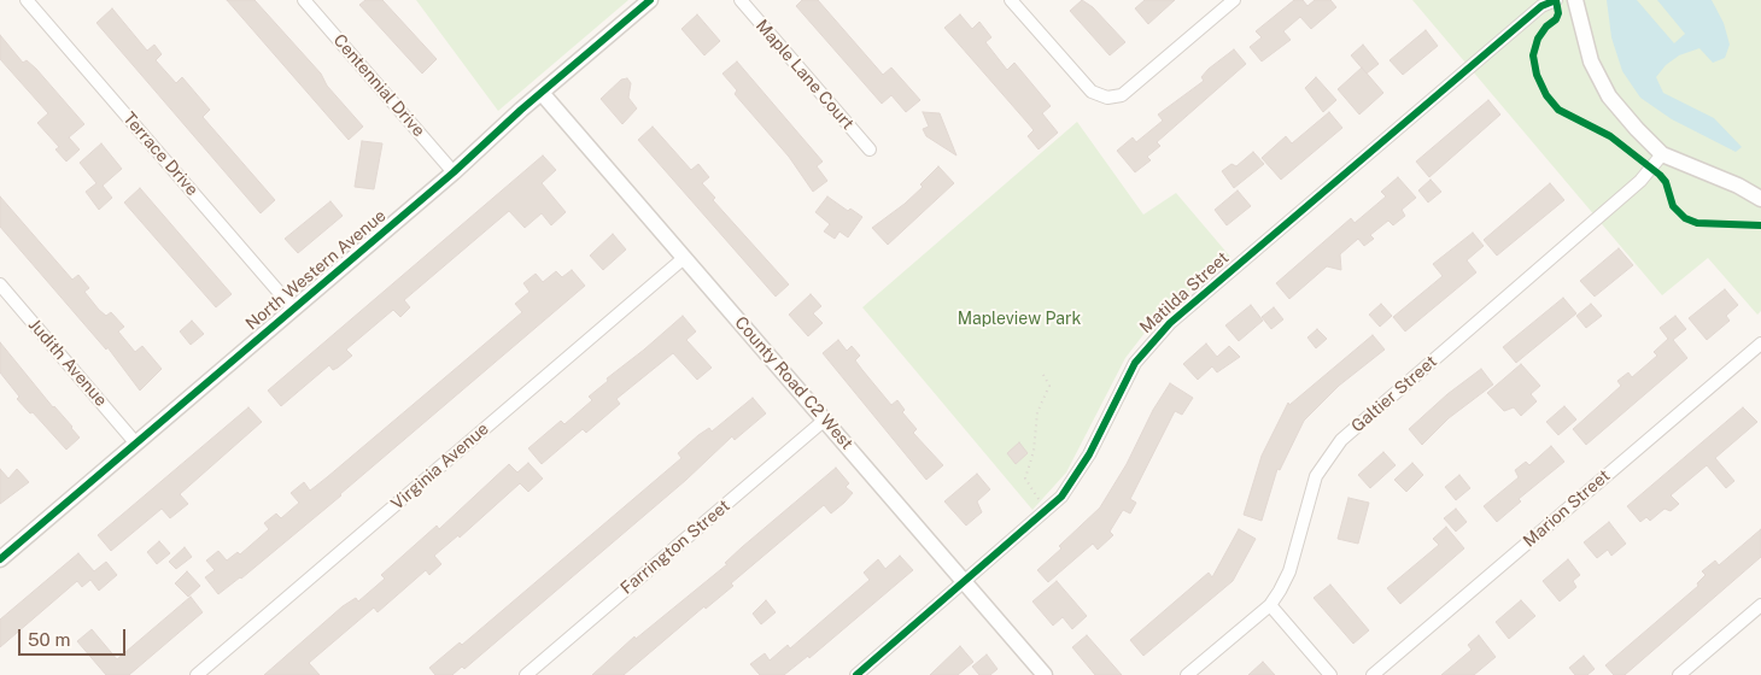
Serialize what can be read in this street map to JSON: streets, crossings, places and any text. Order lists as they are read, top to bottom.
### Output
{
  "streets": {
    "street": [
      "Maple Lane Court",
      "Centennial Drive",
      "Terrace Drive",
      "North Western Avenue",
      "Matilda Street",
      "Judith Avenue",
      "County Road C2 West",
      "Galtier Street",
      "Virginia Avenue",
      "Marion Street",
      "Farrington Street"
    ]
  },
  "crossings": [
    ["Centennial Drive", "North Western Avenue"],
    ["Terrace Drive", "North Western Avenue"],
    ["North Western Avenue", "Judith Avenue"],
    ["North Western Avenue", "County Road C2 West"],
    ["Matilda Street", "County Road C2 West"],
    ["County Road C2 West", "Virginia Avenue"],
    ["County Road C2 West", "Farrington Street"]
  ],
  "parks": ["Mapleview Park"],
  "scale_bar": "50 m"
}
